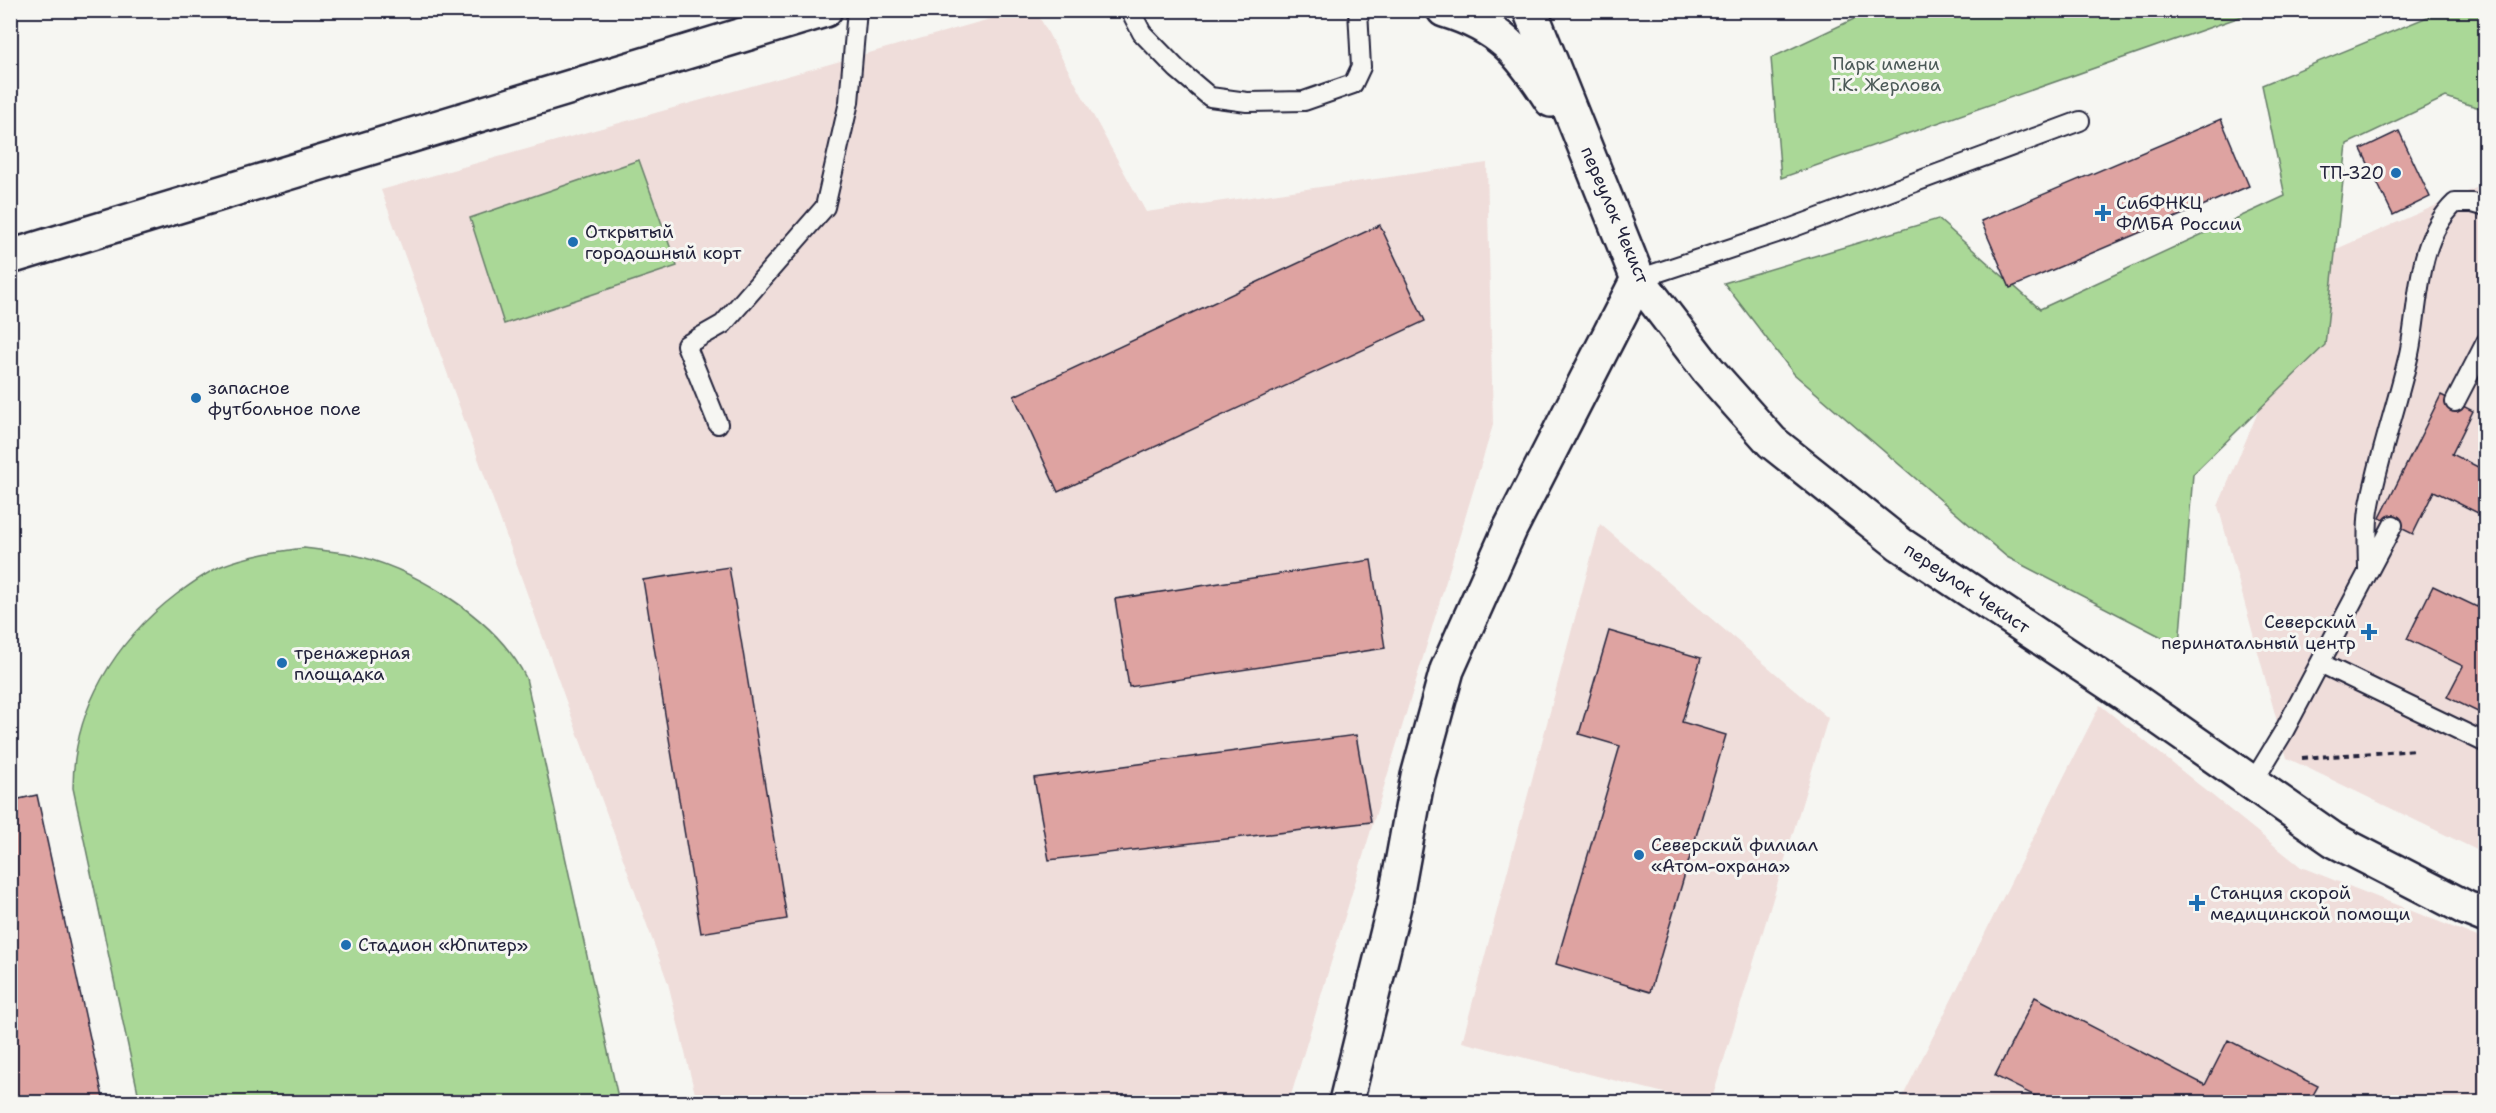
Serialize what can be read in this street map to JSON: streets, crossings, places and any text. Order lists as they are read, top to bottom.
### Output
{
  "streets": {
    "street": ["переулок Чекист"]
  },
  "parks": ["Парк имени Г.К. Жерлова"],
  "places": {
    "other": [
      "ТП-320",
      "Открытый городошный корт",
      "запасное футбольное поле",
      "тренажерная площадка",
      "Северский филиал «Атом-охрана»",
      "Стадион «Юпитер»"
    ],
    "health": ["СибФНКЦ ФМБА России", "Северский перинатальный центр", "Станция скорой медицинской помощи"]
  }
}
